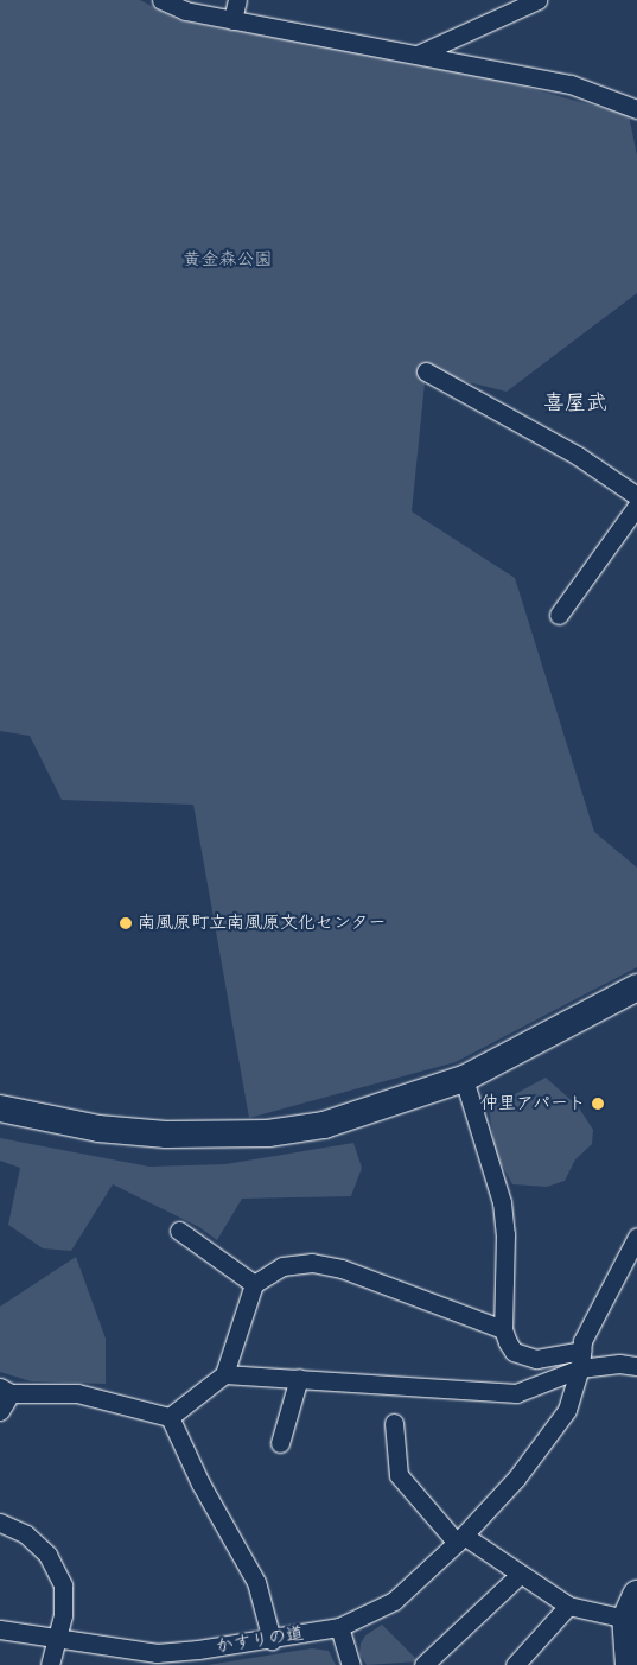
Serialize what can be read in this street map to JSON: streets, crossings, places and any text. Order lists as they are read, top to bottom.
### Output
{
  "streets": {
    "street": ["かすりの道"]
  },
  "districts": ["喜屋武"],
  "parks": ["黄金森公園"],
  "places": ["南風原町立南風原文化センター", "仲里アパート"]
}
